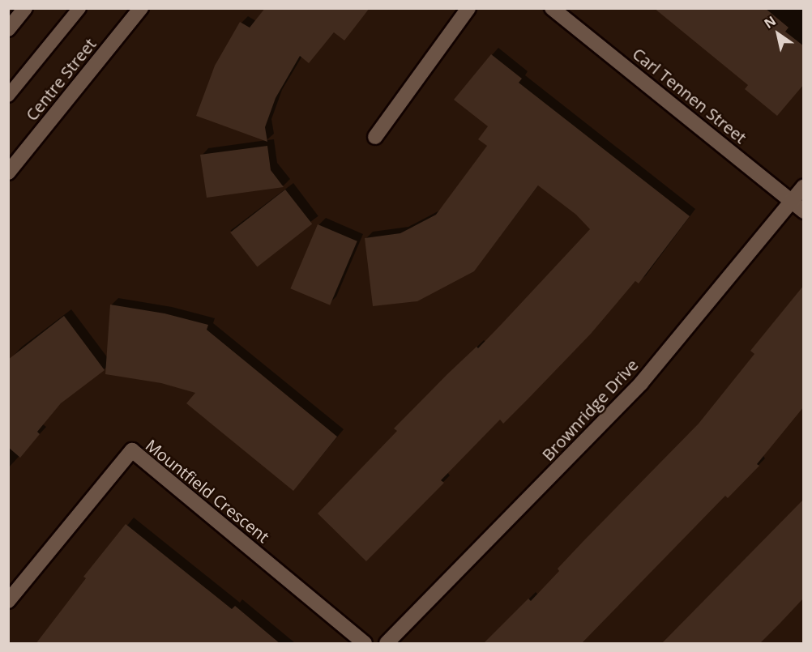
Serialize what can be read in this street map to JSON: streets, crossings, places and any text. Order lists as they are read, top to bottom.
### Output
{
  "streets": {
    "street": [
      "Centre Street",
      "Carl Tennen Street",
      "Brownridge Drive",
      "Mountfield Crescent"
    ]
  },
  "crossings": [
    ["Carl Tennen Street", "Brownridge Drive"]
  ],
  "north": "top left"
}
